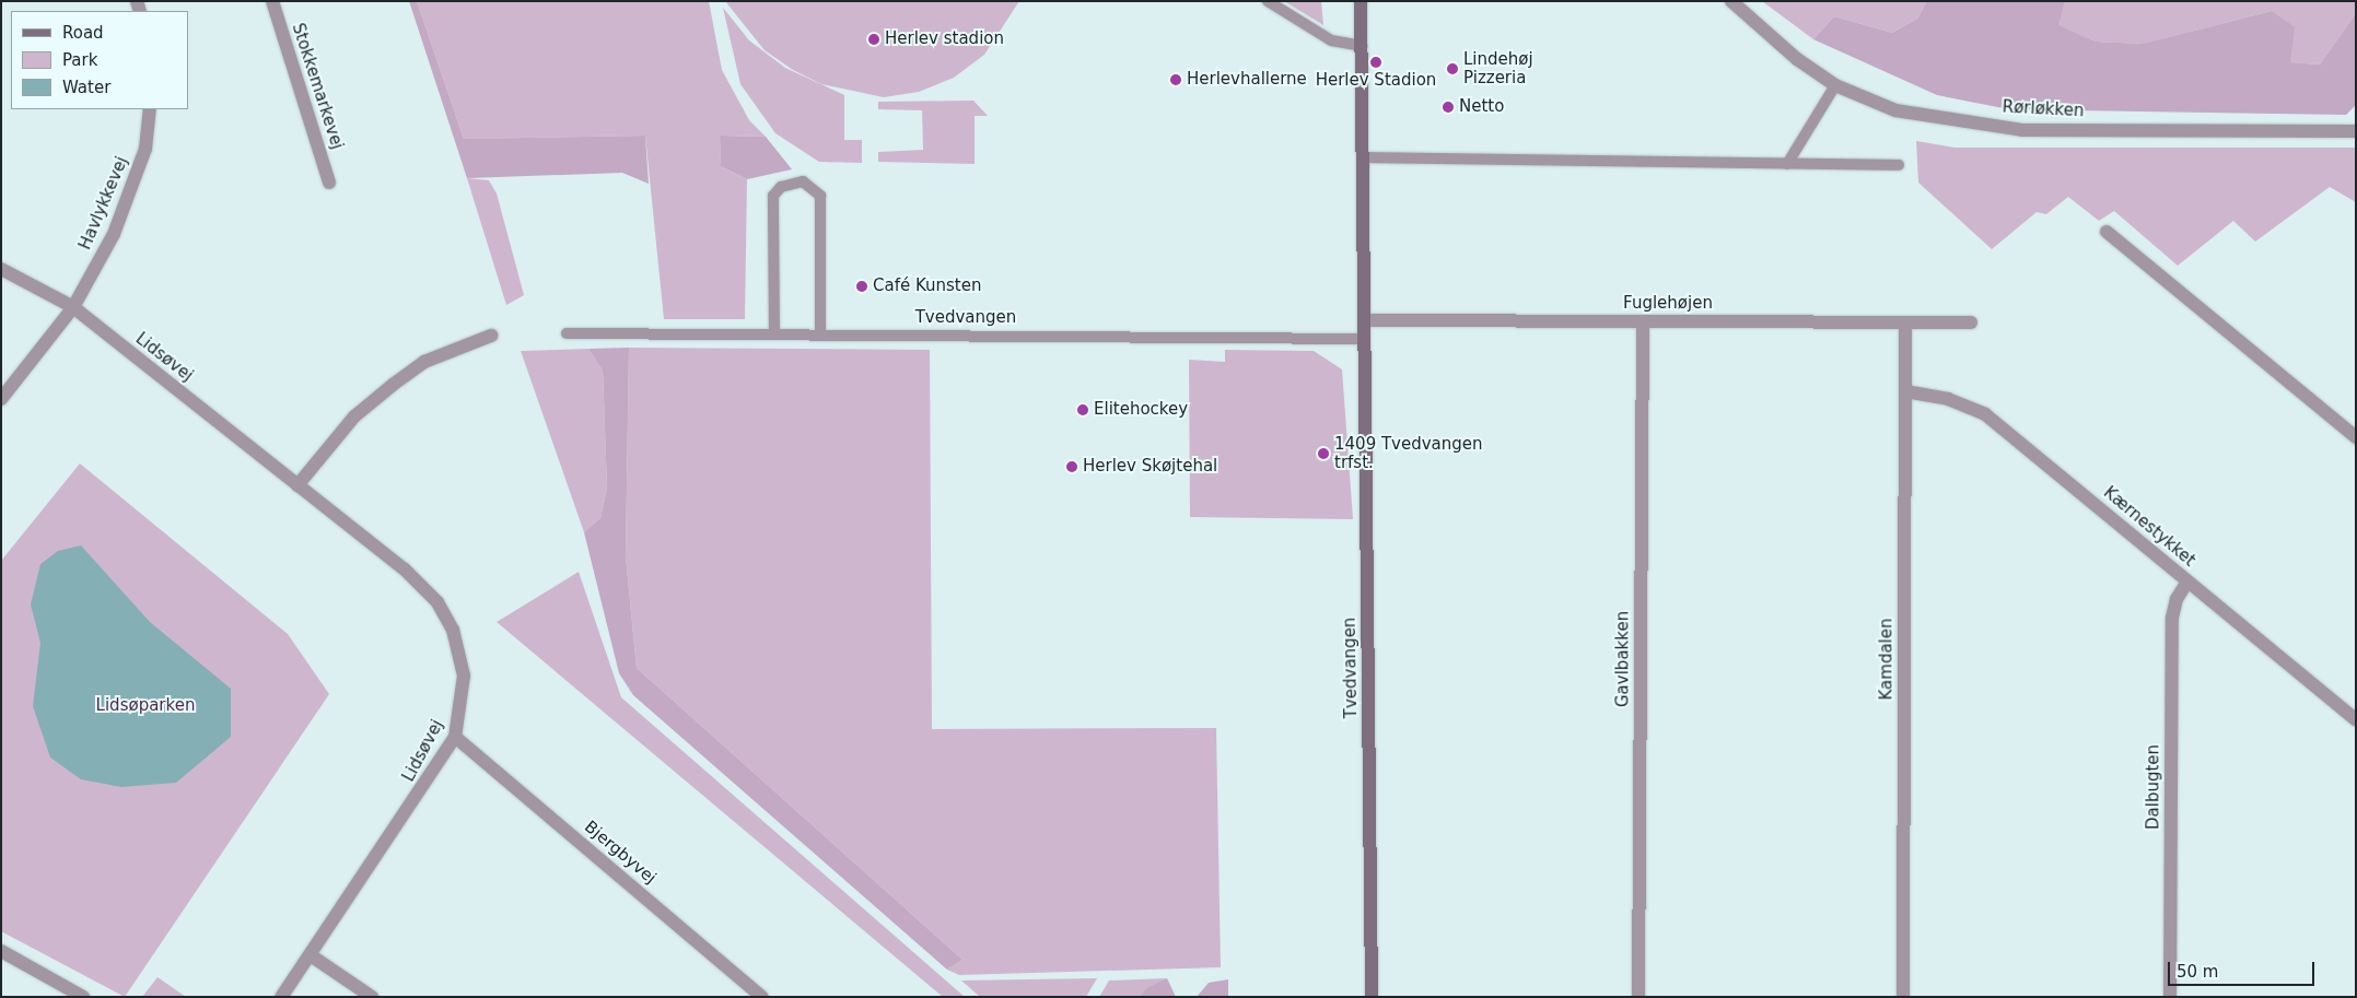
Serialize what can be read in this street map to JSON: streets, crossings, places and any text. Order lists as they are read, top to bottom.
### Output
{
  "streets": {
    "street": [
      "Stokkemarkevej",
      "Rørløkken",
      "Havlykkevej",
      "Fuglehøjen",
      "Tvedvangen",
      "Lidsøvej",
      "Kærnestykket",
      "Gavlbakken",
      "Kamdalen",
      "Dalbugten",
      "Bjergbyvej"
    ]
  },
  "crossings": [
    ["Havlykkevej", "Lidsøvej"],
    ["Fuglehøjen", "Tvedvangen"],
    ["Fuglehøjen", "Gavlbakken"],
    ["Fuglehøjen", "Kamdalen"],
    ["Lidsøvej", "Bjergbyvej"],
    ["Kærnestykket", "Kamdalen"],
    ["Kærnestykket", "Dalbugten"]
  ],
  "parks": ["Lidsøparken"],
  "places": [
    "Herlev stadion",
    "Herlev Stadion",
    "Lindehøj Pizzeria",
    "Herlevhallerne",
    "Netto",
    "Café Kunsten",
    "Elitehockey",
    "1409 Tvedvangen trfst.",
    "Herlev Skøjtehal"
  ],
  "legend": ["Road", "Park", "Water"],
  "scale_bar": "50 m"
}
